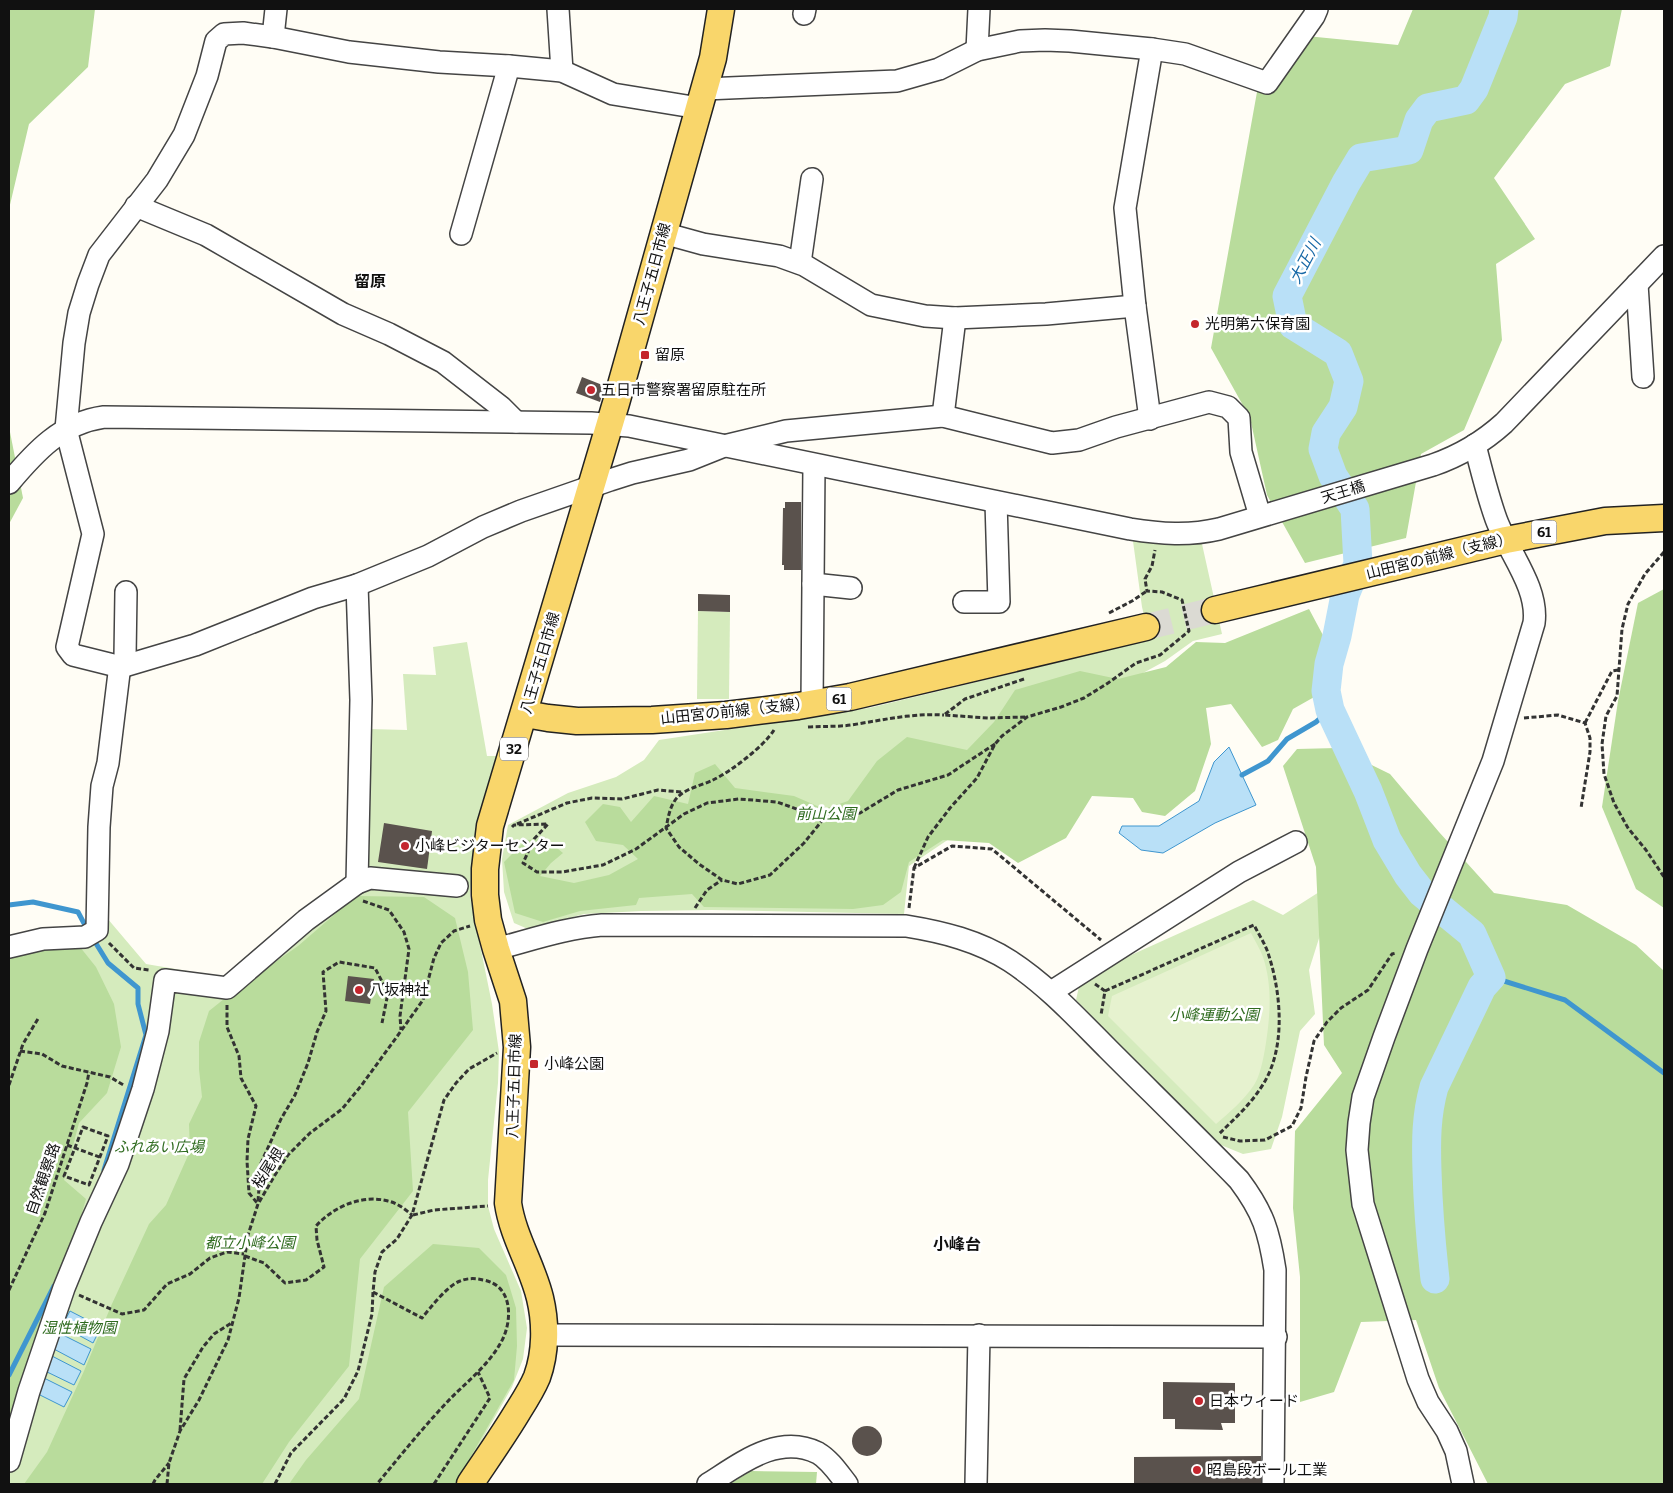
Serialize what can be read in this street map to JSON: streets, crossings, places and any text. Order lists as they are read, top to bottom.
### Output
{
  "streets": {
    "main road": [
      "八王子五日市線",
      "61",
      "山田宮の前線（支線）",
      "32"
    ],
    "street": ["天王橋"],
    "path": ["桜尾根", "自然観察路"]
  },
  "crossings": [
    ["八王子五日市線", "天王橋"],
    ["八王子五日市線", "山田宮の前線（支線）"]
  ],
  "districts": ["留原", "小峰台"],
  "water": ["大正川"],
  "parks": [
    "前山公園",
    "小峰運動公園",
    "ふれあい広場",
    "都立小峰公園",
    "湿性植物園"
  ],
  "places": {
    "other": [
      "光明第六保育園",
      "五日市警察署留原駐在所",
      "小峰ビジターセンター",
      "八坂神社",
      "日本ウィード",
      "昭島段ボール工業"
    ],
    "transit": ["留原", "小峰公園"]
  }
}
